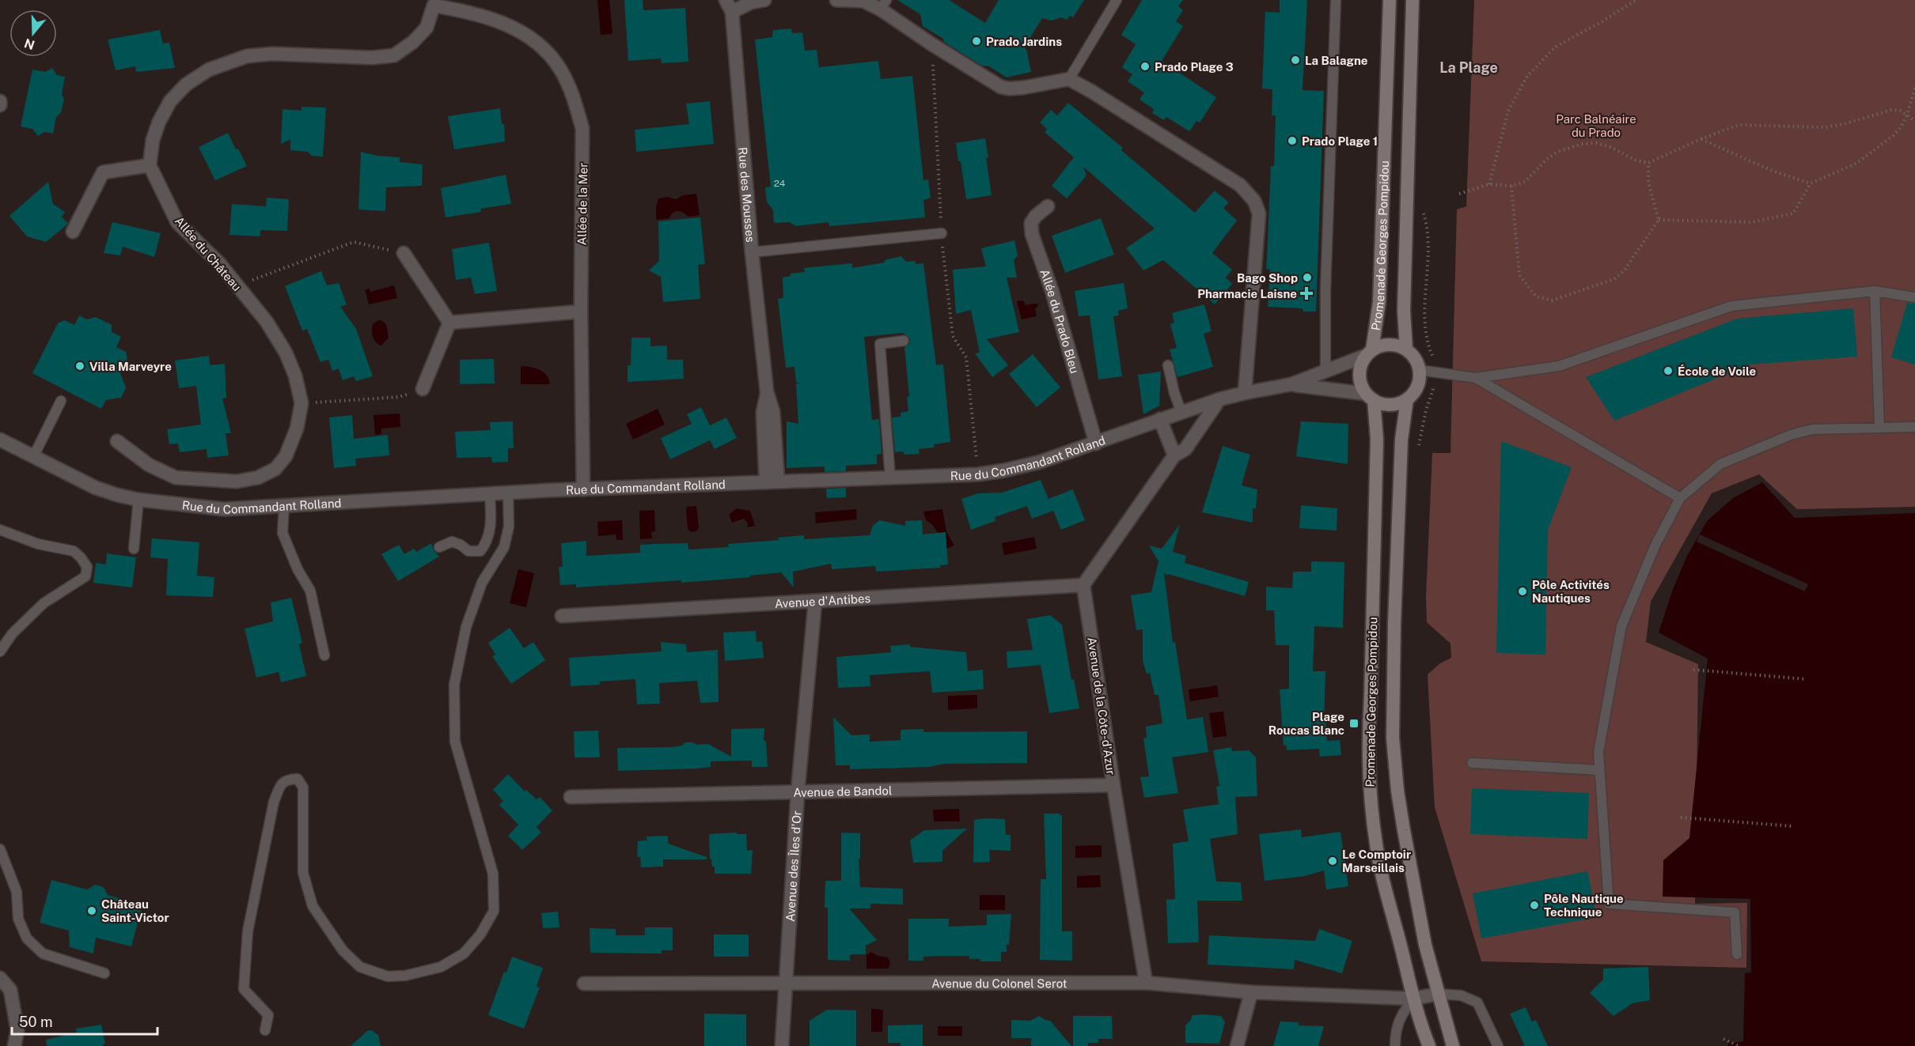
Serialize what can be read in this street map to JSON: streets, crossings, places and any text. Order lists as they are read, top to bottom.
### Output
{
  "streets": {
    "main road": ["Promenade Georges Pompidou"],
    "street": [
      "Rue des Mousses",
      "Allée de la Mer",
      "Allée du Château",
      "Allée du Prado Bleu",
      "Rue du Commandant Rolland",
      "Avenue d'Antibes",
      "Avenue de la Côte-d'Azur",
      "Avenue de Bandol",
      "Avenue des Îles d'Or",
      "Avenue du Colonel Serot"
    ]
  },
  "crossings": [
    ["Rue des Mousses", "Rue du Commandant Rolland"],
    ["Allée de la Mer", "Rue du Commandant Rolland"],
    ["Promenade Georges Pompidou", "Rue du Commandant Rolland"],
    ["Promenade Georges Pompidou", "Avenue du Colonel Serot"],
    ["Allée du Prado Bleu", "Rue du Commandant Rolland"],
    ["Avenue d'Antibes", "Avenue de la Côte-d'Azur"],
    ["Avenue d'Antibes", "Avenue des Îles d'Or"],
    ["Avenue de la Côte-d'Azur", "Avenue de Bandol"],
    ["Avenue de la Côte-d'Azur", "Avenue du Colonel Serot"],
    ["Avenue de Bandol", "Avenue des Îles d'Or"],
    ["Avenue des Îles d'Or", "Avenue du Colonel Serot"]
  ],
  "districts": ["La Plage"],
  "parks": ["Parc Balnéaire du Prado"],
  "places": {
    "other": [
      "Prado Jardins",
      "La Balagne",
      "Prado Plage 3",
      "Prado Plage 1",
      "Bago Shop",
      "Villa Marveyre",
      "École de Voile",
      "Pôle Activités Nautiques",
      "Le Comptoir Marseillais",
      "Pôle Nautique Technique",
      "Château Saint-Victor"
    ],
    "health": ["Pharmacie Laisne"],
    "transit": ["Plage Roucas Blanc"]
  },
  "house_numbers": ["24"],
  "scale_bar": "50 m",
  "north": "bottom"
}
